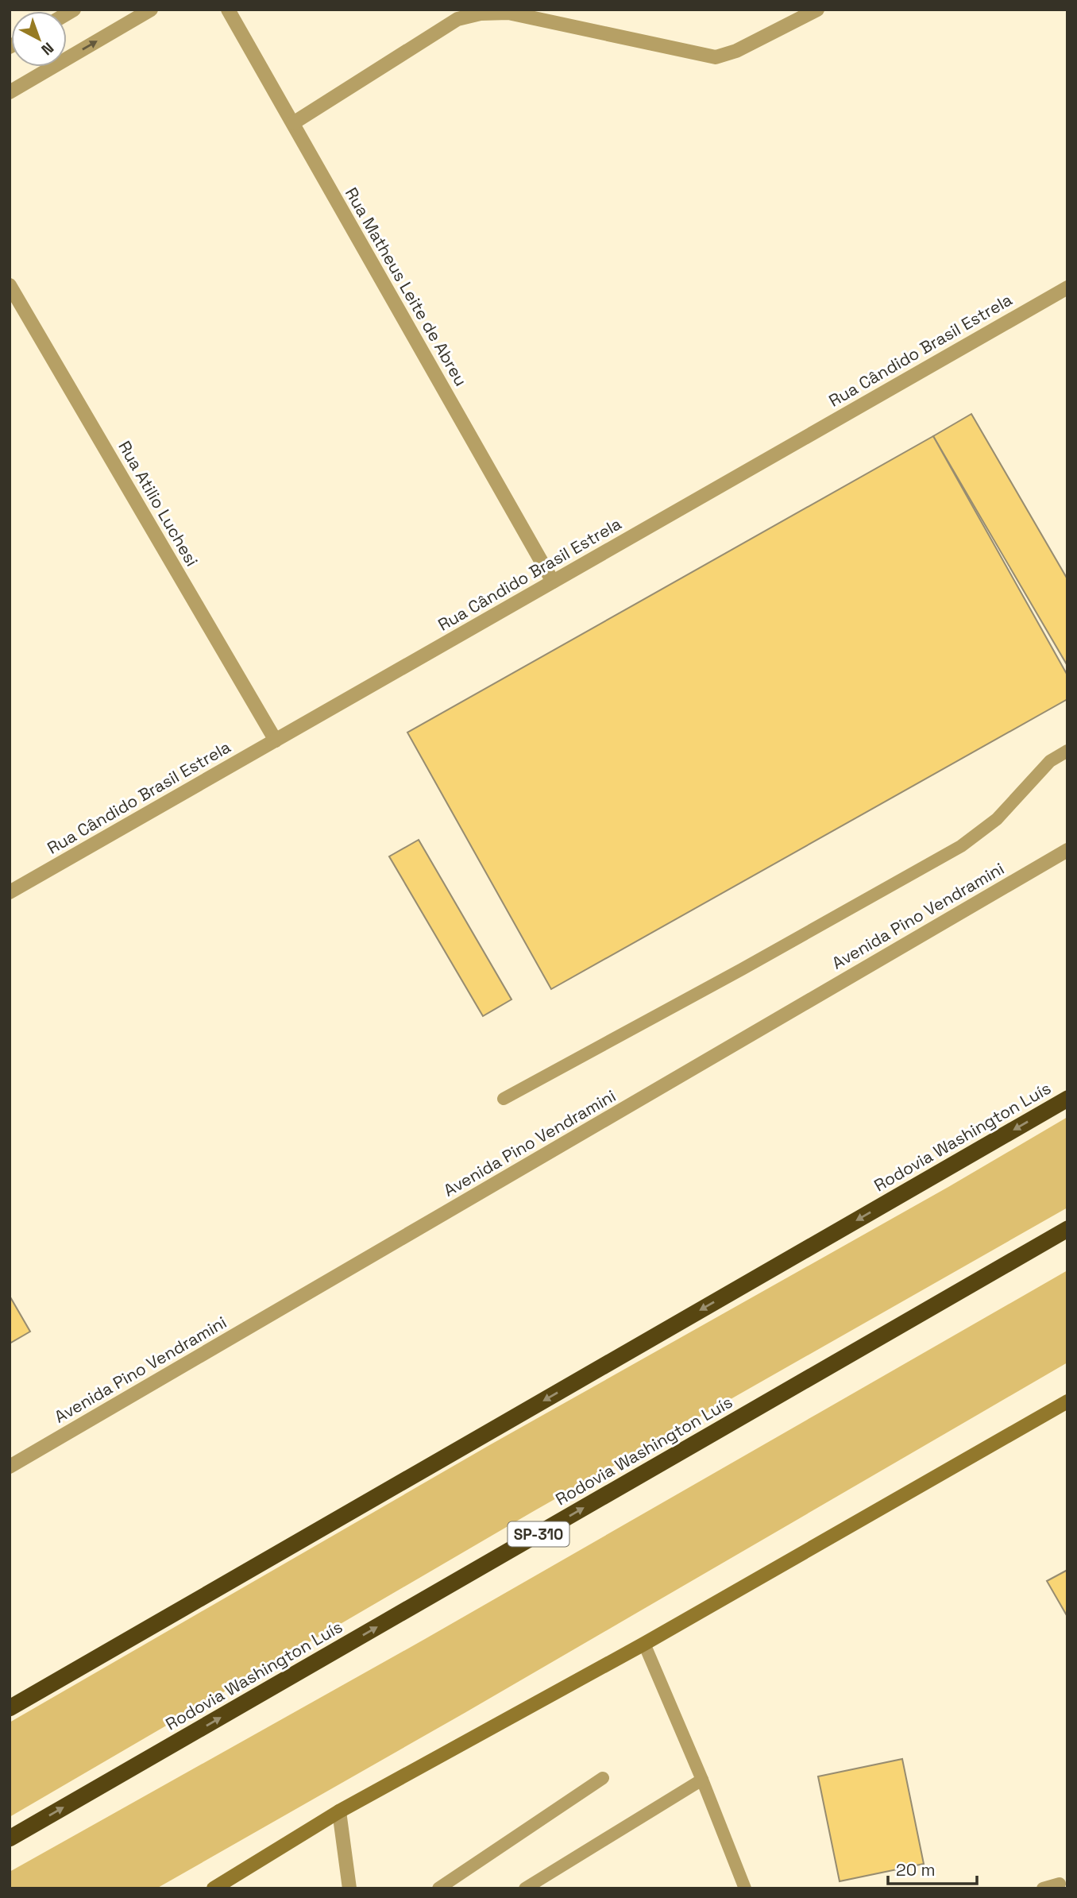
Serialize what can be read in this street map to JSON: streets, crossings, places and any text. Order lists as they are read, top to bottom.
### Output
{
  "streets": {
    "highway": ["Rodovia Washington Luís", "SP-310"],
    "street": [
      "Rua Matheus Leite de Abreu",
      "Rua Cândido Brasil Estrela",
      "Rua Atilio Luchesi",
      "Avenida Pino Vendramini"
    ]
  },
  "crossings": [
    ["Rua Matheus Leite de Abreu", "Rua Cândido Brasil Estrela"],
    ["Rua Cândido Brasil Estrela", "Rua Atilio Luchesi"]
  ],
  "scale_bar": "20 m",
  "north": "bottom right"
}
